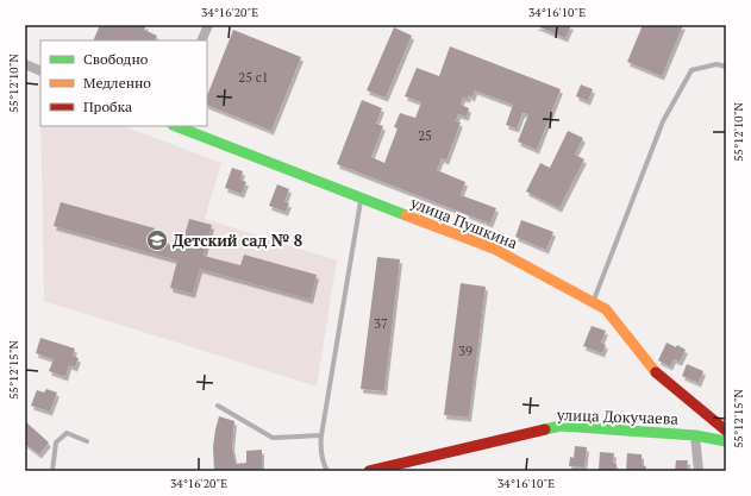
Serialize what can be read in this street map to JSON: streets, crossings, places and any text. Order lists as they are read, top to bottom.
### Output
{
  "streets": {
    "street": ["улица Пушкина", "улица Докучаева"]
  },
  "places": {
    "school or university": ["Детский сад № 8"]
  },
  "house_numbers": [
    "25 с1",
    "25",
    "37",
    "39"
  ],
  "legend": ["Свободно", "Медленно", "Пробка"],
  "coordinates": [
    "34°16'20\"E",
    "34°16'10\"E",
    "55°12'10\"N",
    "55°12'15\"N"
  ]
}
